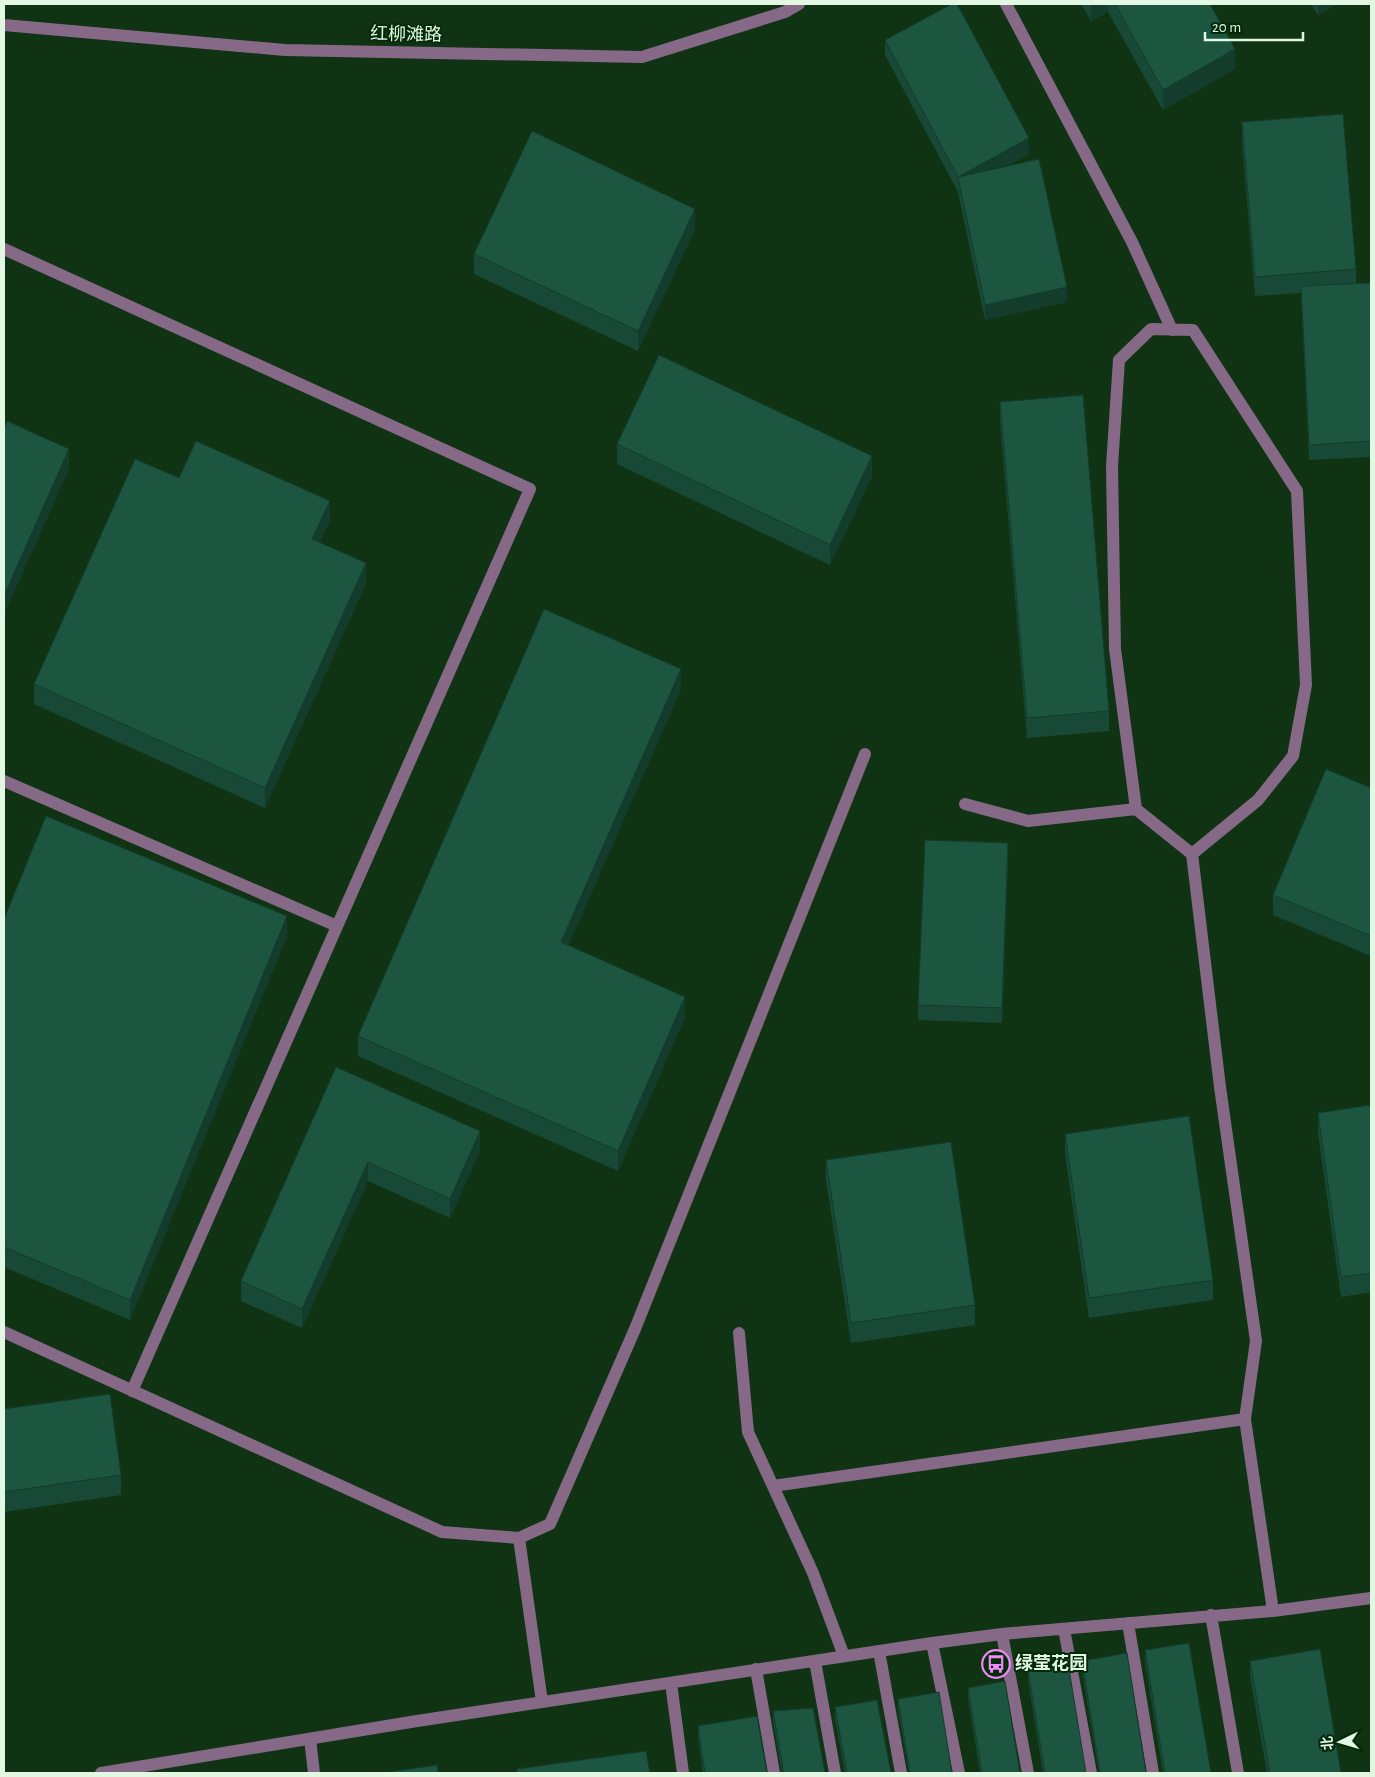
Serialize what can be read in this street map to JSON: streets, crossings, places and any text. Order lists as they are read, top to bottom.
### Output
{
  "streets": {
    "street": ["红柳滩路"]
  },
  "places": {
    "bus stop": ["绿莹花园"]
  },
  "scale_bar": "20 m",
  "north": "left"
}
